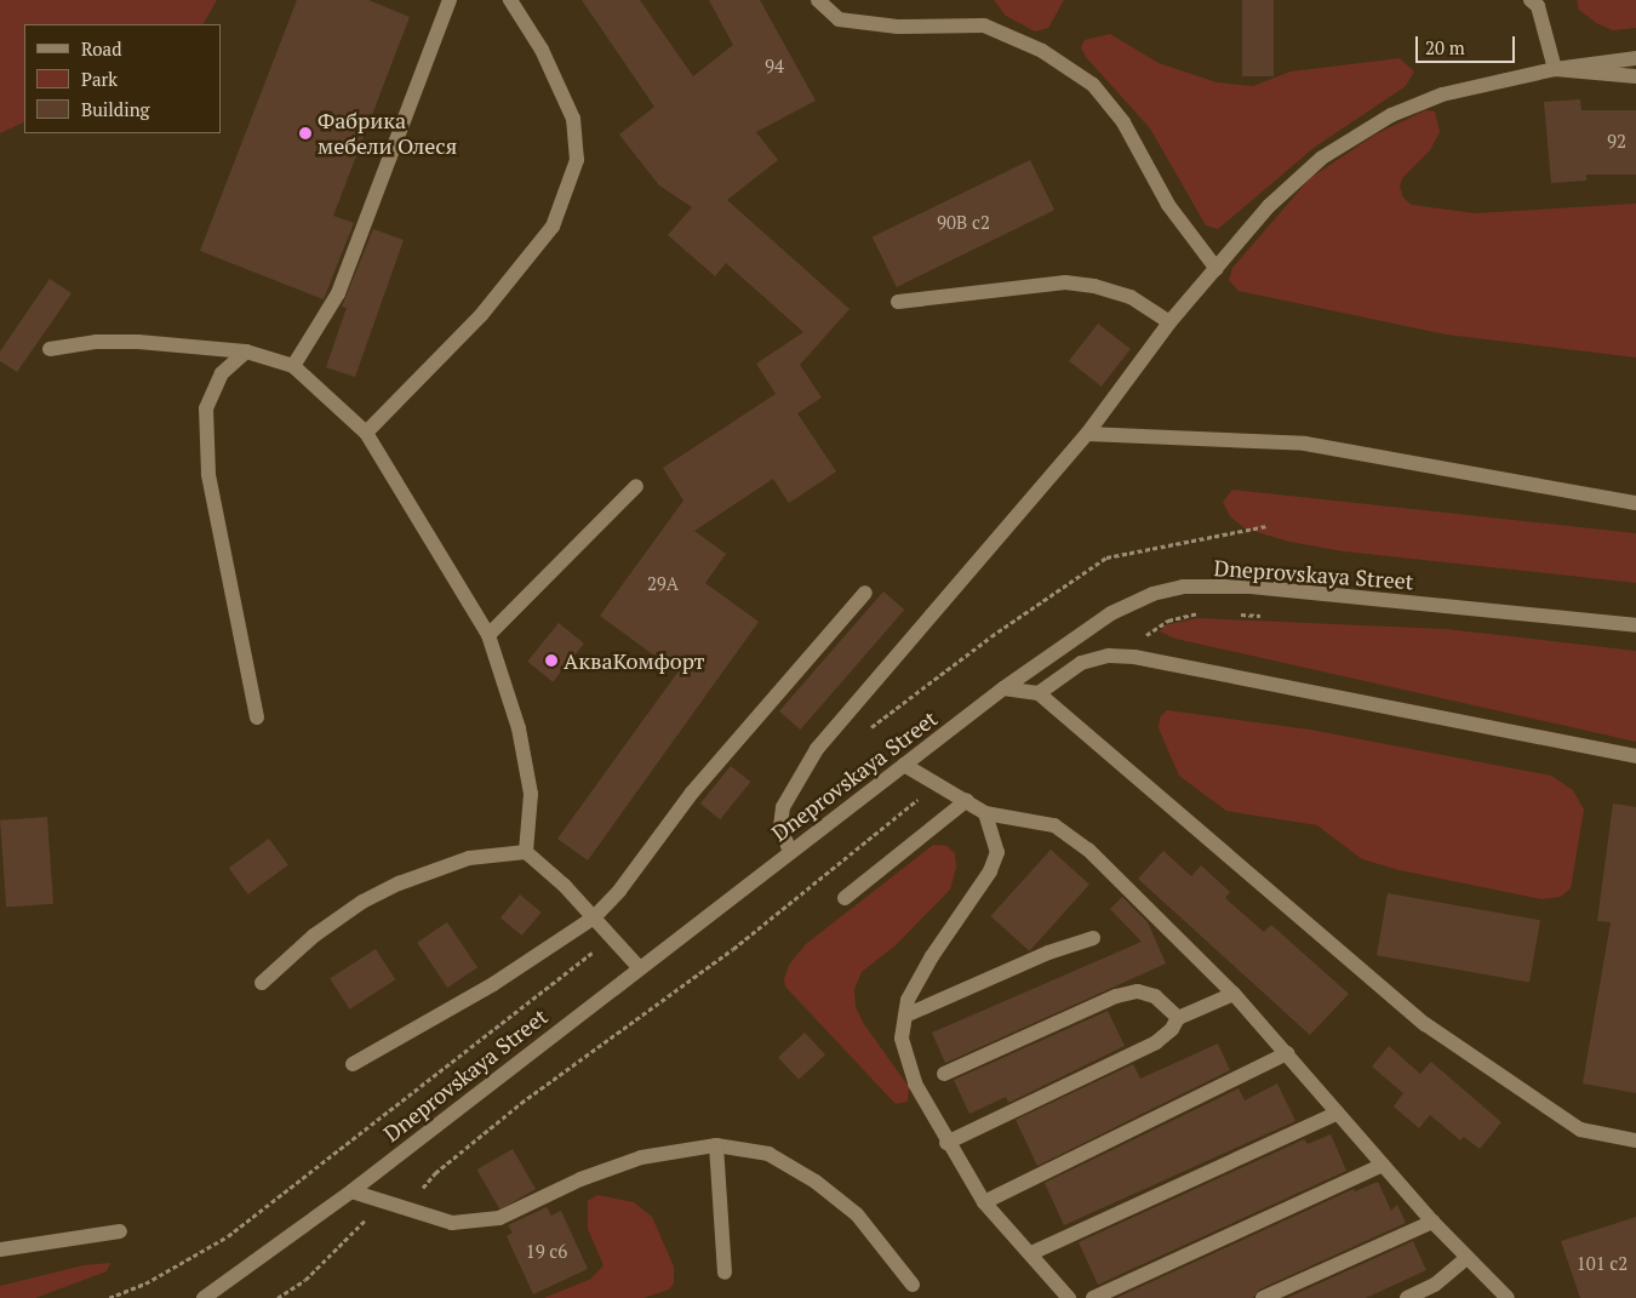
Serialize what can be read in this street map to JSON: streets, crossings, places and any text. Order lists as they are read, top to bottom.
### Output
{
  "streets": {
    "main road": ["Dneprovskaya Street"]
  },
  "places": ["Фабрика мебели Олеся", "АкваКомфорт"],
  "house_numbers": [
    "94",
    "92",
    "90В с2",
    "29А",
    "19 с6",
    "101 с2"
  ],
  "legend": ["Road", "Park", "Building"],
  "scale_bar": "20 m"
}
